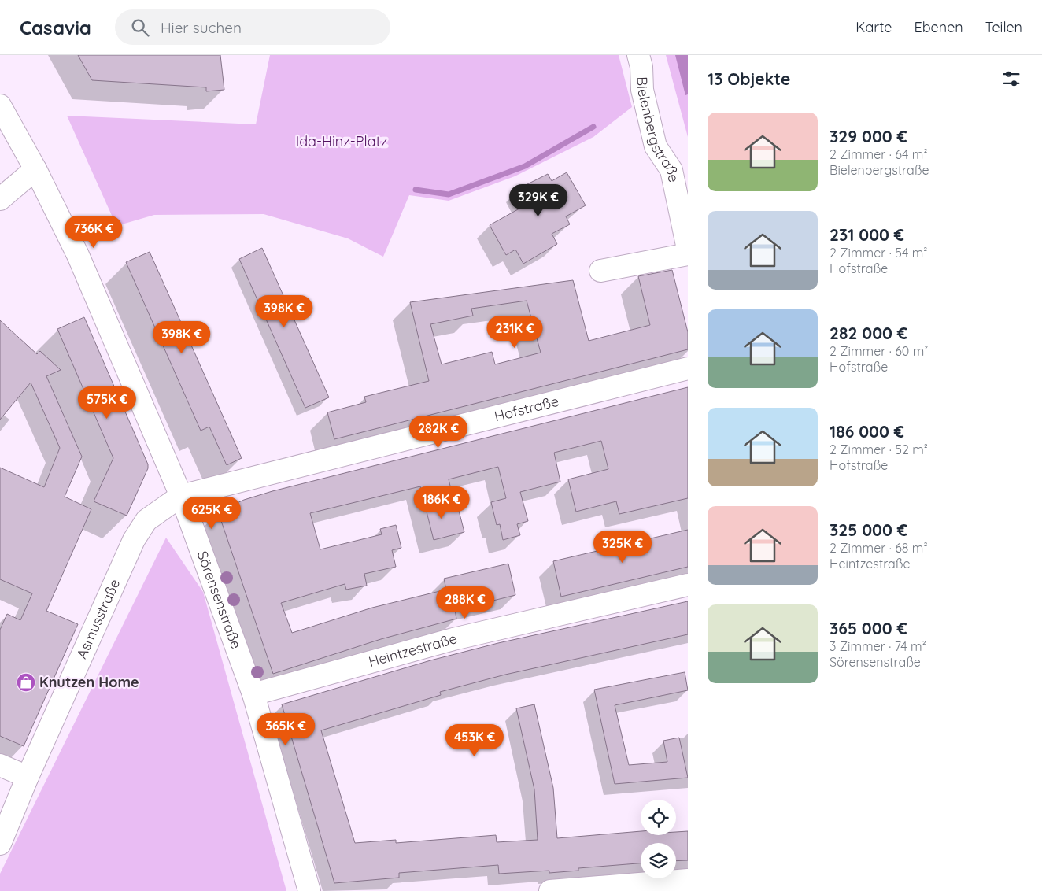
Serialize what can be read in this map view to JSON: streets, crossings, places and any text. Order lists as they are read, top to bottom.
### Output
{
  "streets": {
    "street": [
      "Bielenbergstraße",
      "Hofstraße",
      "Sörensenstraße",
      "Asmusstraße",
      "Heintzestraße"
    ]
  },
  "crossings": [
    ["Hofstraße", "Sörensenstraße"],
    ["Hofstraße", "Asmusstraße"],
    ["Sörensenstraße", "Asmusstraße"],
    ["Sörensenstraße", "Heintzestraße"]
  ],
  "parks": ["Ida-Hinz-Platz"],
  "places": {
    "shop": ["Knutzen Home"]
  },
  "page": {
    "header": "Casavia",
    "search": "Hier suchen",
    "nav": ["Karte", "Ebenen", "Teilen"],
    "heading": "13 Objekte",
    "list": [
      {
        "name": "329 000 €",
        "note": "2 Zimmer · 64 m² · Bielenbergstraße"
      },
      {
        "name": "231 000 €",
        "note": "2 Zimmer · 54 m² · Hofstraße"
      },
      {
        "name": "282 000 €",
        "note": "2 Zimmer · 60 m² · Hofstraße"
      },
      {
        "name": "186 000 €",
        "note": "2 Zimmer · 52 m² · Hofstraße"
      },
      {
        "name": "325 000 €",
        "note": "2 Zimmer · 68 m² · Heintzestraße"
      },
      {
        "name": "365 000 €",
        "note": "3 Zimmer · 74 m² · Sörensenstraße"
      }
    ],
    "price": [
      "329K €",
      "736K €",
      "398K €",
      "231K €",
      "398K €",
      "575K €",
      "282K €",
      "186K €",
      "625K €",
      "325K €",
      "288K €",
      "365K €",
      "453K €"
    ]
  }
}
